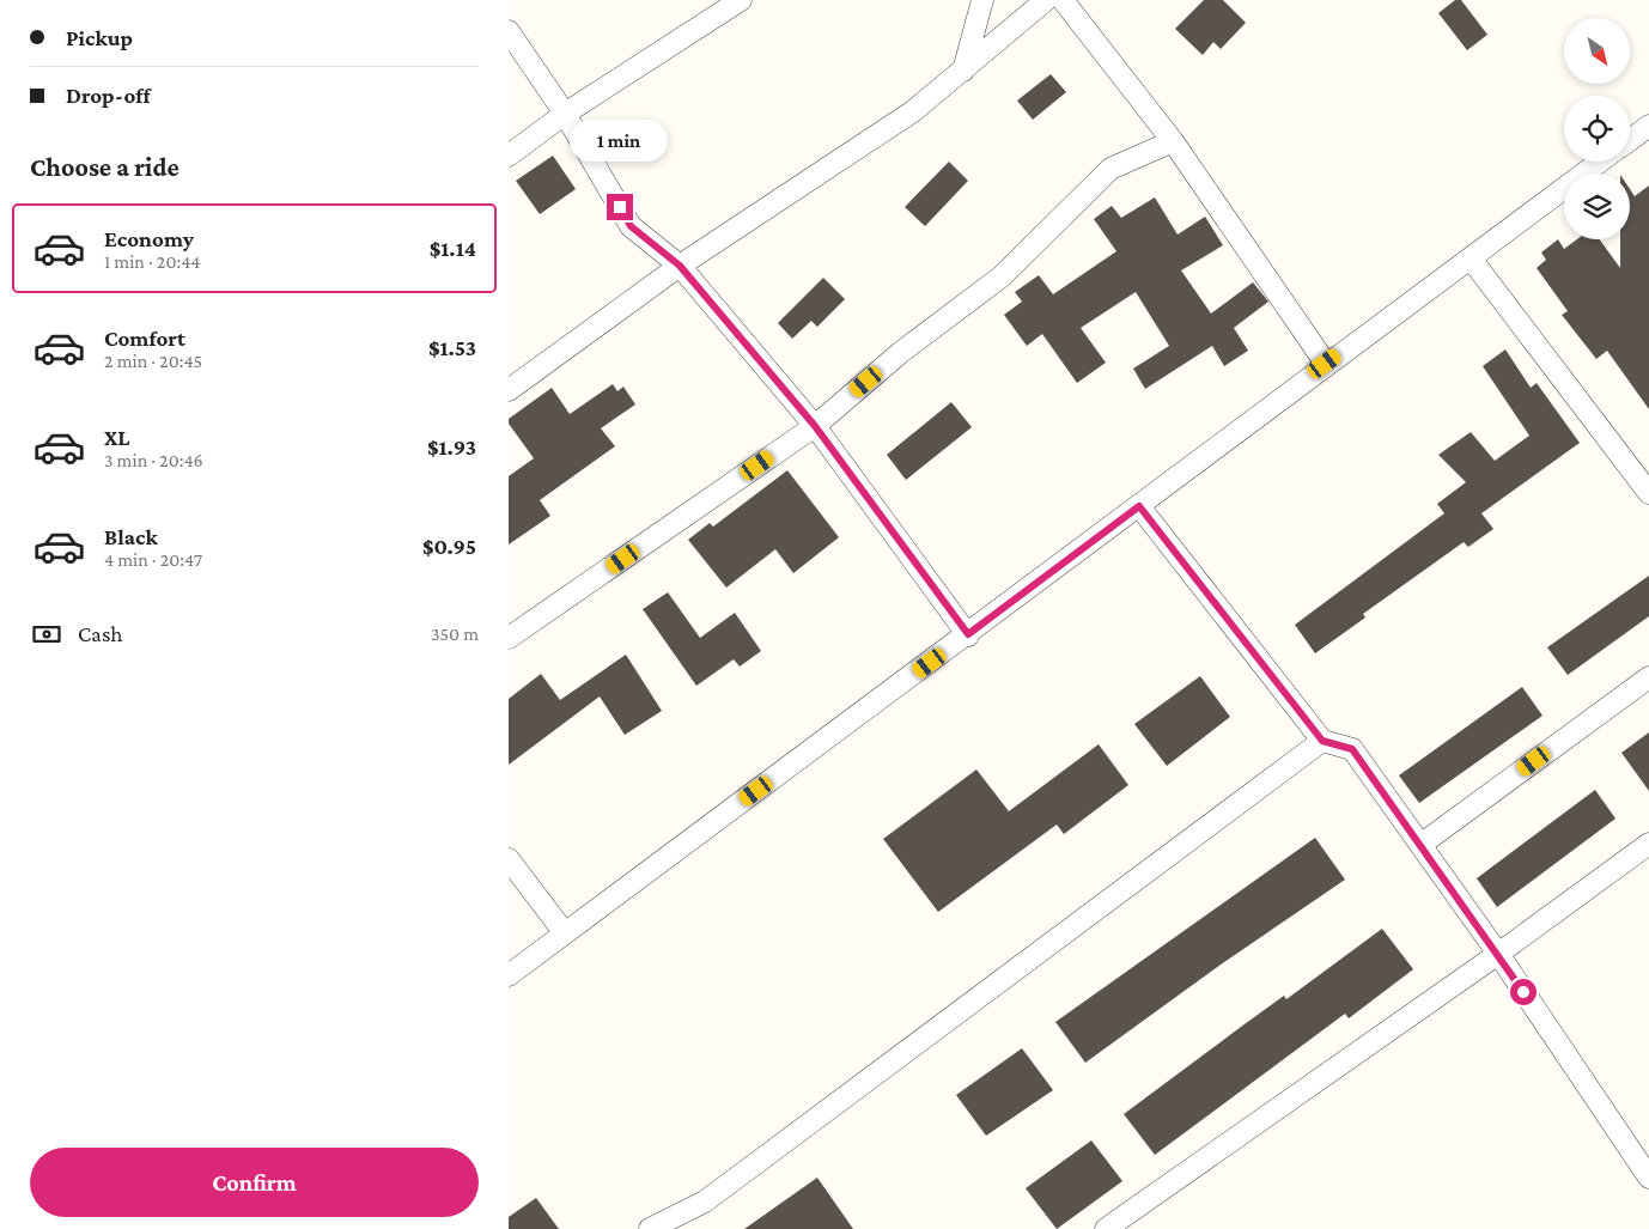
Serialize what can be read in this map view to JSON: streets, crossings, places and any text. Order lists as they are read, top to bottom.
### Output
{
  "north": "bottom right",
  "page": {
    "banner": ["Pickup", "Drop-off"],
    "bubble": "1 min",
    "heading": "Choose a ride",
    "list": [
      {
        "name": "Economy",
        "note": "1 min · 20:44",
        "value": "$1.14"
      },
      {
        "name": "Comfort",
        "note": "2 min · 20:45",
        "value": "$1.53"
      },
      {
        "name": "XL",
        "note": "3 min · 20:46",
        "value": "$1.93"
      },
      {
        "name": "Black",
        "note": "4 min · 20:47",
        "value": "$0.95"
      }
    ],
    "pay": ["Cash", "350 m"],
    "buttons": "Confirm"
  }
}
